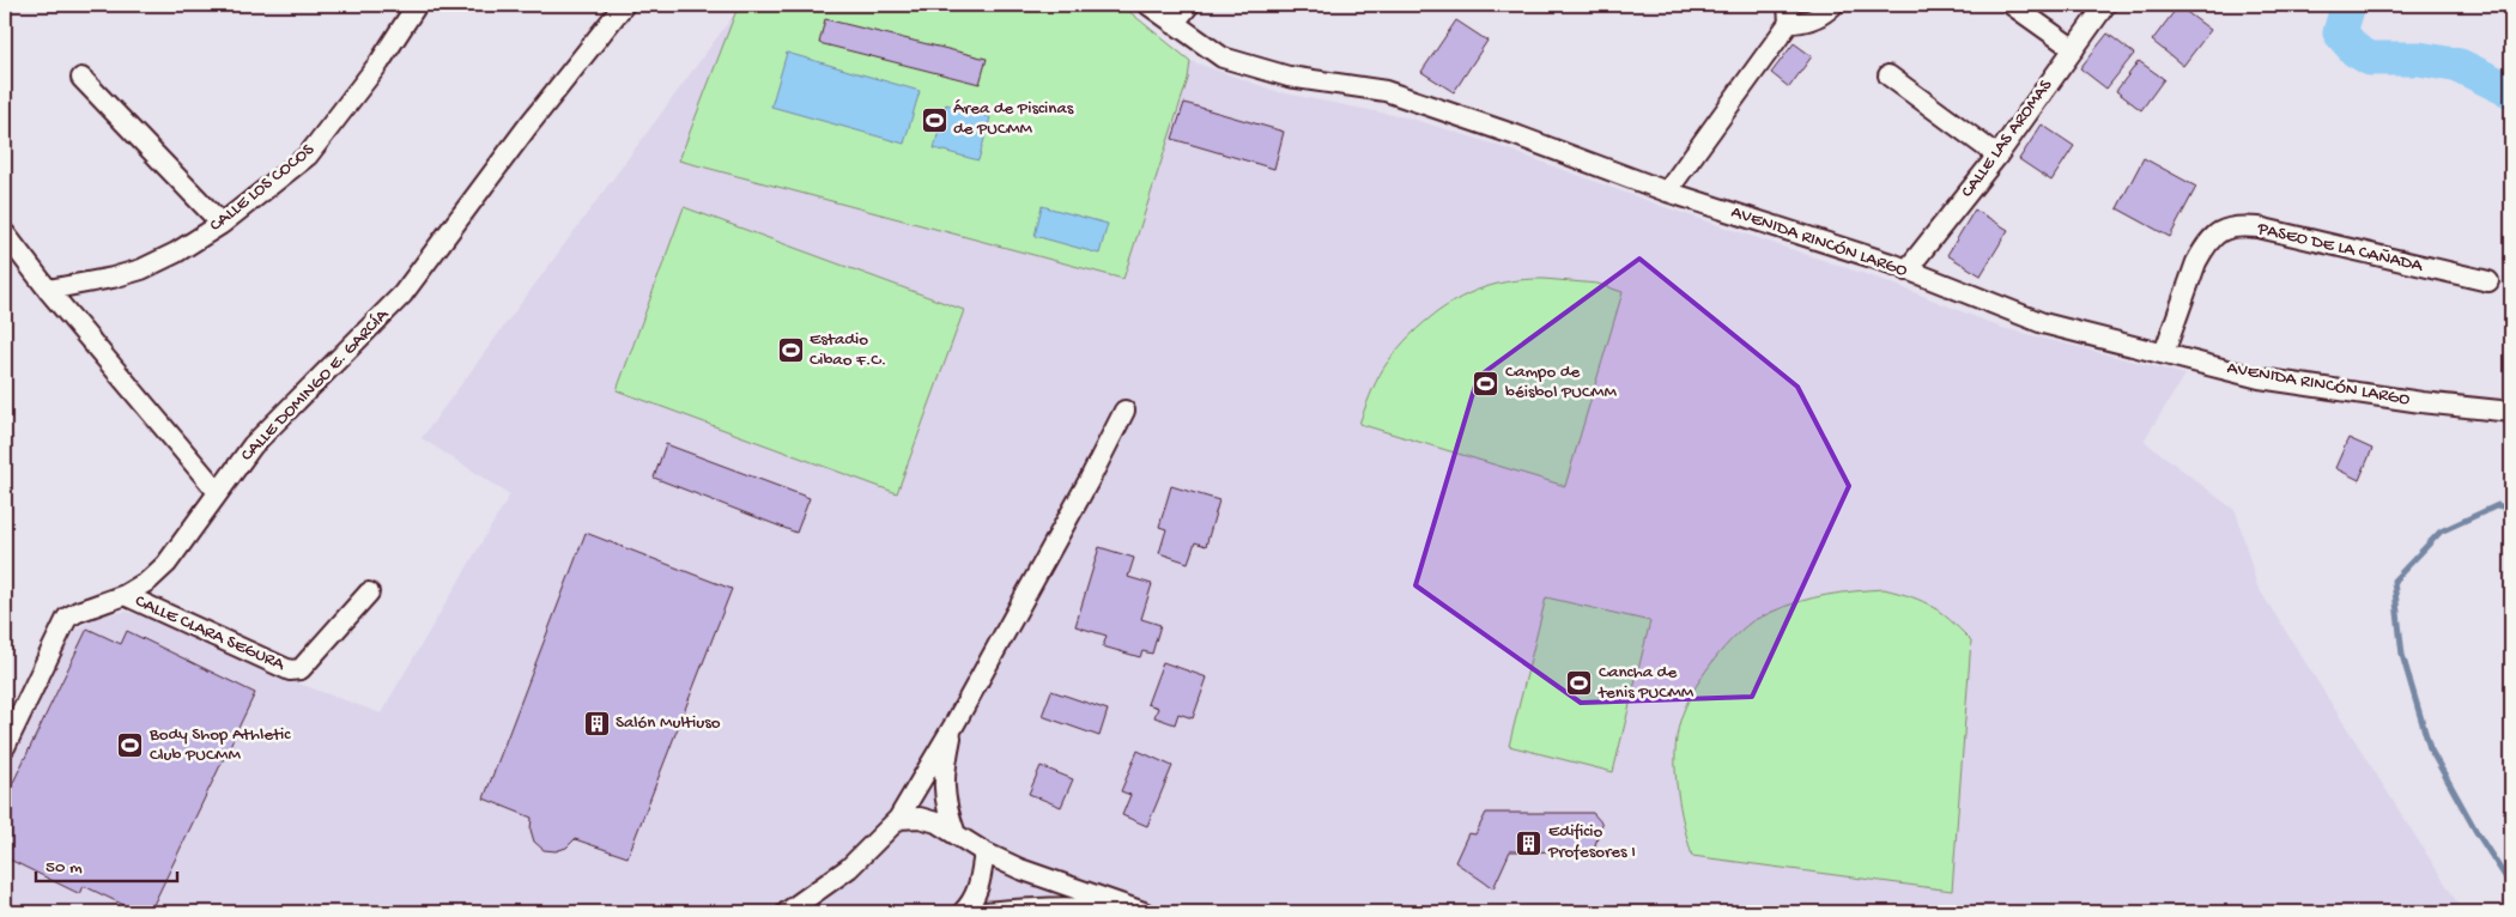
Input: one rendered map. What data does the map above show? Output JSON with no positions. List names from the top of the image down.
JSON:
{
  "streets": {
    "street": [
      "CALLE LAS AROMAS",
      "CALLE LOS COCOS",
      "AVENIDA RINCÓN LARGO",
      "PASEO DE LA CAÑADA",
      "CALLE DOMINGO E. GARCÍA",
      "CALLE CLARA SEGURA"
    ]
  },
  "crossings": [
    ["CALLE LAS AROMAS", "AVENIDA RINCÓN LARGO"],
    ["AVENIDA RINCÓN LARGO", "PASEO DE LA CAÑADA"],
    ["CALLE DOMINGO E. GARCÍA", "CALLE CLARA SEGURA"]
  ],
  "places": {
    "sports": [
      "Área de Piscinas de PUCMM",
      "Estadio Cibao F.C.",
      "Campo de béisbol PUCMM",
      "Cancha de tenis PUCMM",
      "Body Shop Athletic Club PUCMM"
    ],
    "building": ["Salón Multiuso", "Edificio Profesores I"]
  },
  "scale_bar": "50 m"
}
